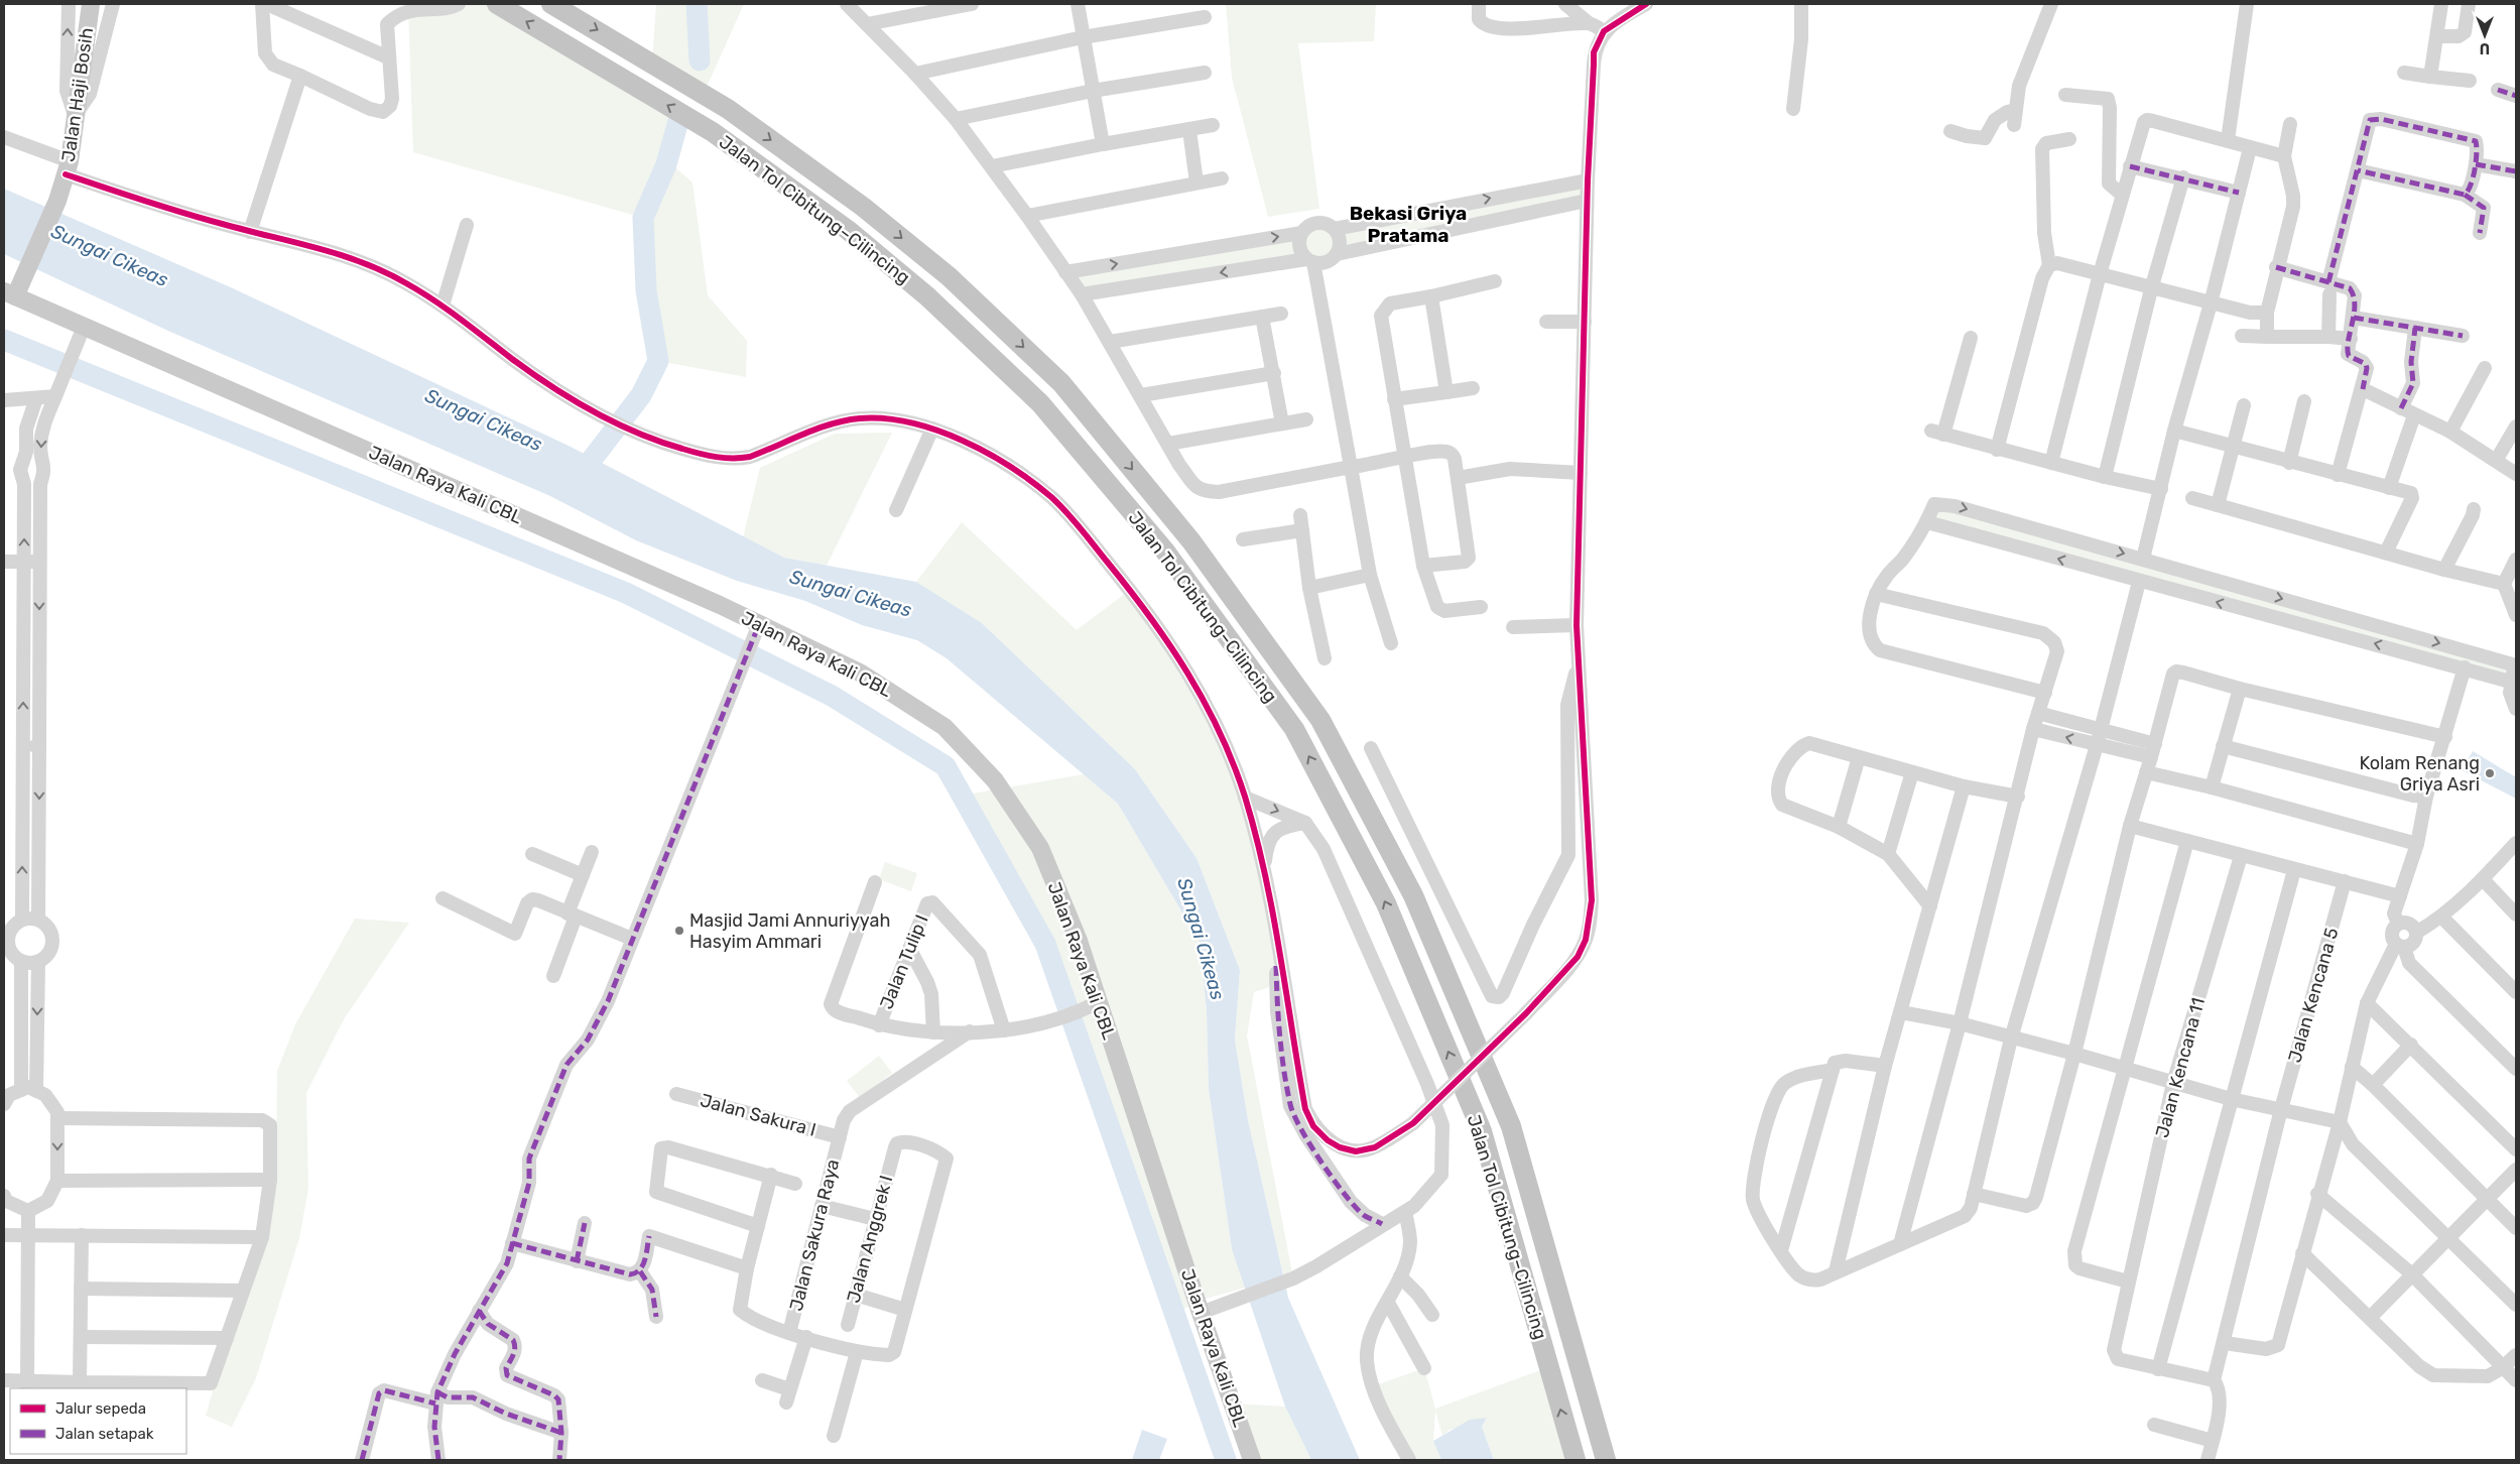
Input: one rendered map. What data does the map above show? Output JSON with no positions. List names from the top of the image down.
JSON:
{
  "streets": {
    "highway": ["Jalan Tol Cibitung–Cilincing"],
    "main road": ["Jalan Haji Bosih", "Jalan Raya Kali CBL"],
    "street": [
      "Jalan Tulip I",
      "Jalan Kencana 5",
      "Jalan Kencana 11",
      "Jalan Sakura I",
      "Jalan Sakura Raya",
      "Jalan Anggrek I"
    ]
  },
  "crossings": [
    ["Jalan Haji Bosih", "Jalan Raya Kali CBL"],
    ["Jalan Sakura I", "Jalan Sakura Raya"]
  ],
  "districts": ["Bekasi Griya Pratama"],
  "water": ["Sungai Cikeas"],
  "places": ["Kolam Renang Griya Asri", "Masjid Jami Annuriyyah Hasyim Ammari"],
  "legend": ["Jalur sepeda", "Jalan setapak"],
  "north": "bottom"
}
